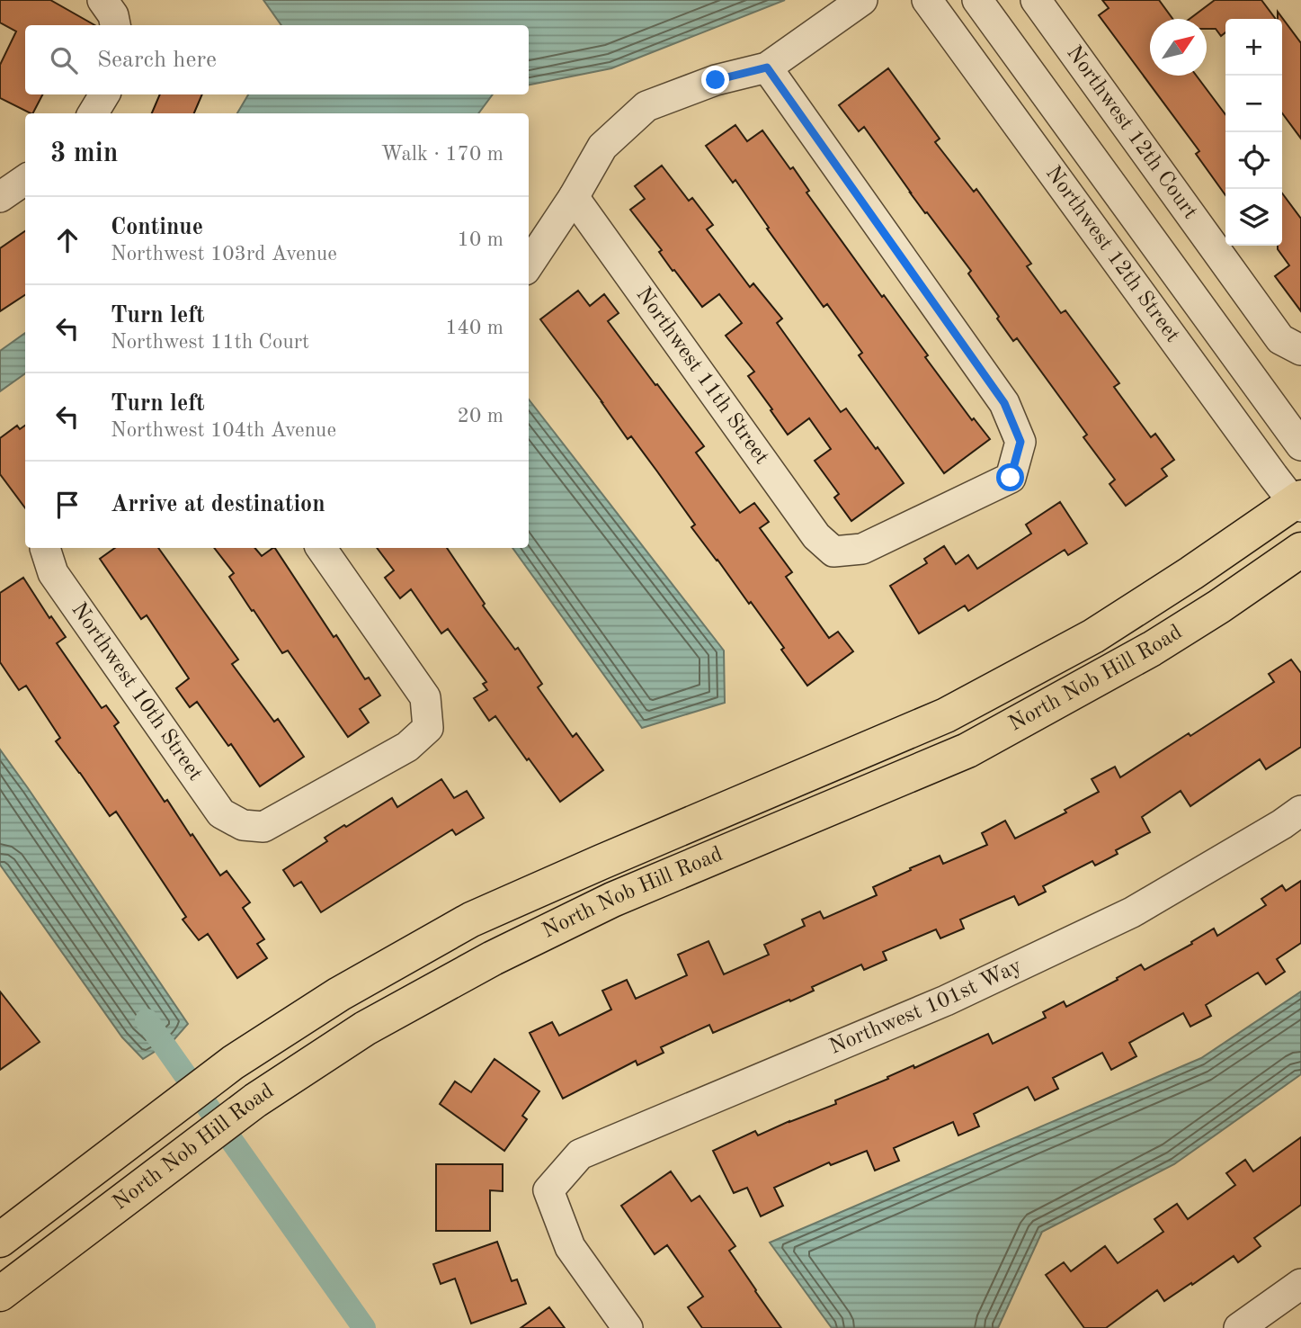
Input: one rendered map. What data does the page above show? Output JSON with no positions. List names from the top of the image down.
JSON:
{
  "streets": {
    "main road": ["North Nob Hill Road"],
    "street": [
      "Northwest 12th Court",
      "Northwest 12th Street",
      "Northwest 11th Street",
      "Northwest 10th Street",
      "Northwest 101st Way"
    ]
  },
  "crossings": [
    ["Northwest 12th Street", "North Nob Hill Road"]
  ],
  "north": "top right",
  "page": {
    "map_buttons": ["+", "−"],
    "search": "Search here",
    "heading": ["3 min", "Walk · 170 m"],
    "list": [
      ["Continue", "Northwest 103rd Avenue", "10 m"],
      ["Turn left", "Northwest 11th Court", "140 m"],
      ["Turn left", "Northwest 104th Avenue", "20 m"],
      "Arrive at destination"
    ]
  }
}
